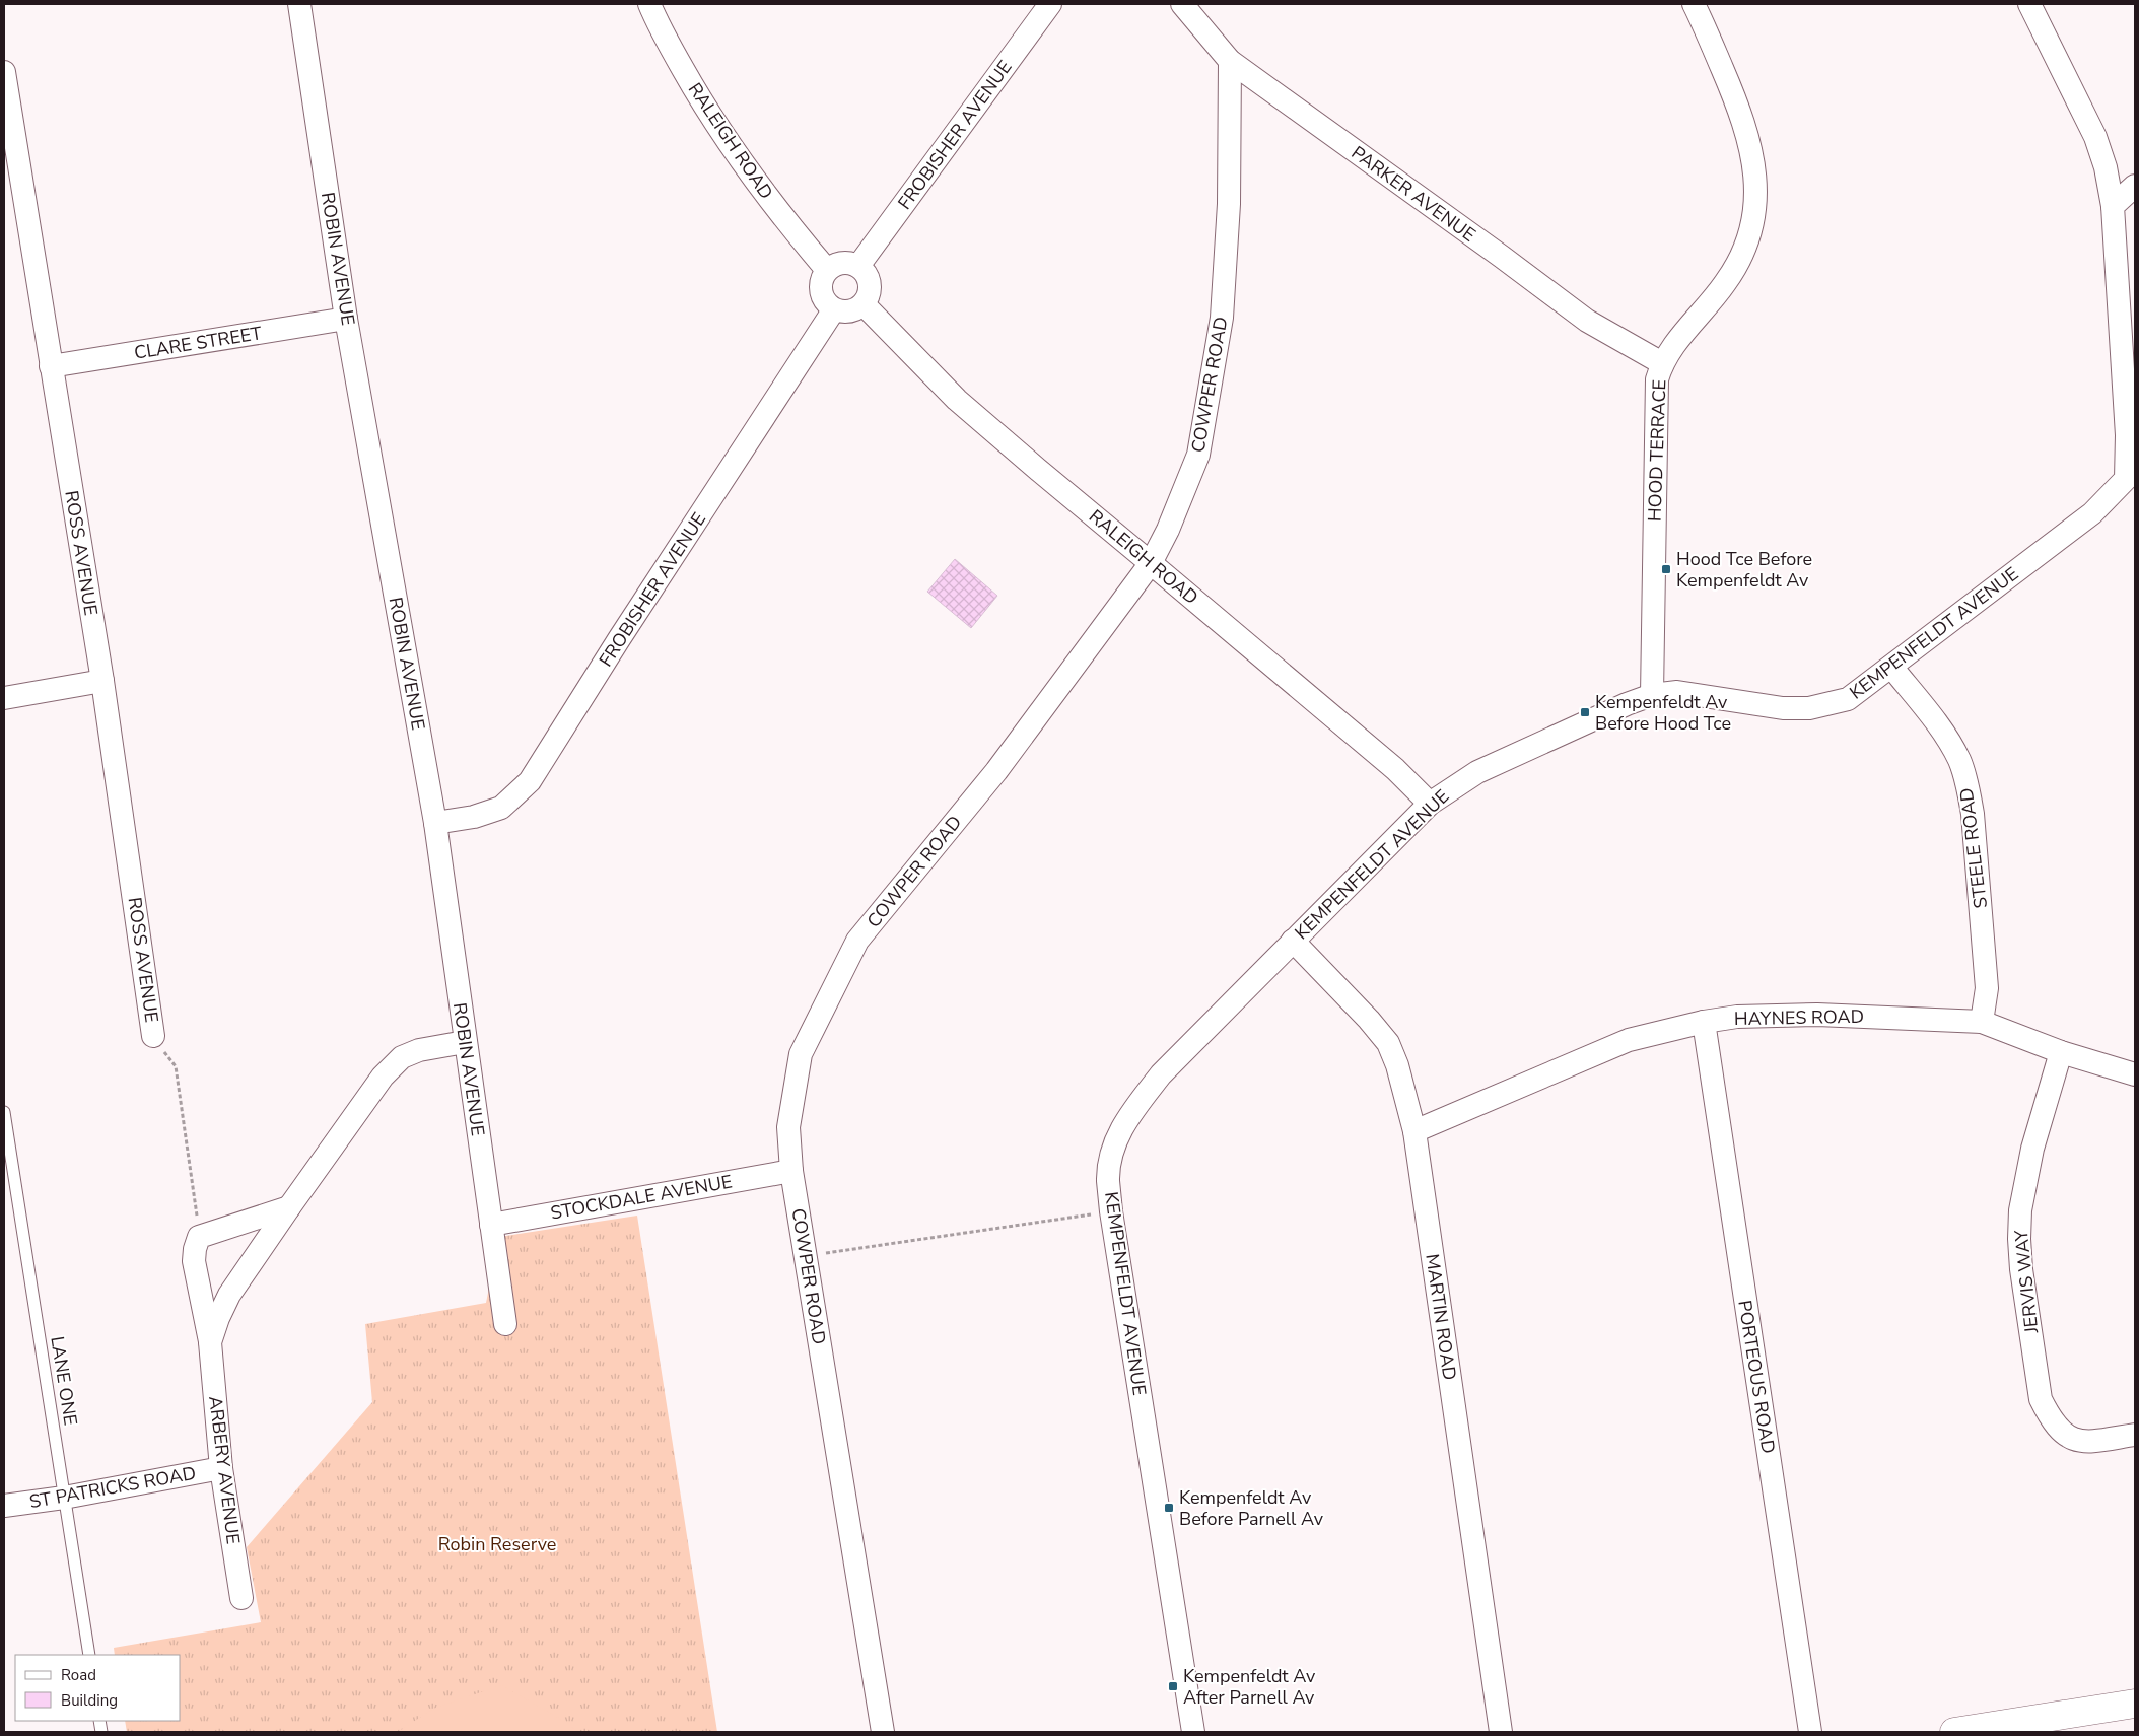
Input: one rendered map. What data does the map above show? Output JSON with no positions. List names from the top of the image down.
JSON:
{
  "streets": {
    "street": [
      "FROBISHER AVENUE",
      "RALEIGH ROAD",
      "PARKER AVENUE",
      "ROBIN AVENUE",
      "CLARE STREET",
      "COWPER ROAD",
      "HOOD TERRACE",
      "ROSS AVENUE",
      "KEMPENFELDT AVENUE",
      "STEELE ROAD",
      "HAYNES ROAD",
      "STOCKDALE AVENUE",
      "JERVIS WAY",
      "MARTIN ROAD",
      "PORTEOUS ROAD",
      "ARBERY AVENUE",
      "ST PATRICKS ROAD"
    ],
    "lane": ["LANE ONE"]
  },
  "crossings": [
    ["FROBISHER AVENUE", "RALEIGH ROAD"],
    ["FROBISHER AVENUE", "ROBIN AVENUE"],
    ["RALEIGH ROAD", "COWPER ROAD"],
    ["RALEIGH ROAD", "KEMPENFELDT AVENUE"],
    ["PARKER AVENUE", "COWPER ROAD"],
    ["PARKER AVENUE", "HOOD TERRACE"],
    ["ROBIN AVENUE", "CLARE STREET"],
    ["ROBIN AVENUE", "STOCKDALE AVENUE"],
    ["ROBIN AVENUE", "ARBERY AVENUE"],
    ["CLARE STREET", "ROSS AVENUE"],
    ["COWPER ROAD", "STOCKDALE AVENUE"],
    ["HOOD TERRACE", "KEMPENFELDT AVENUE"],
    ["KEMPENFELDT AVENUE", "STEELE ROAD"],
    ["KEMPENFELDT AVENUE", "MARTIN ROAD"],
    ["STEELE ROAD", "HAYNES ROAD"],
    ["HAYNES ROAD", "JERVIS WAY"],
    ["HAYNES ROAD", "MARTIN ROAD"],
    ["HAYNES ROAD", "PORTEOUS ROAD"],
    ["LANE ONE", "ST PATRICKS ROAD"],
    ["ARBERY AVENUE", "ST PATRICKS ROAD"]
  ],
  "parks": ["Robin Reserve"],
  "places": {
    "transit": [
      "Hood Tce Before Kempenfeldt Av",
      "Kempenfeldt Av Before Hood Tce",
      "Kempenfeldt Av Before Parnell Av",
      "Kempenfeldt Av After Parnell Av"
    ]
  },
  "legend": ["Road", "Building"]
}
